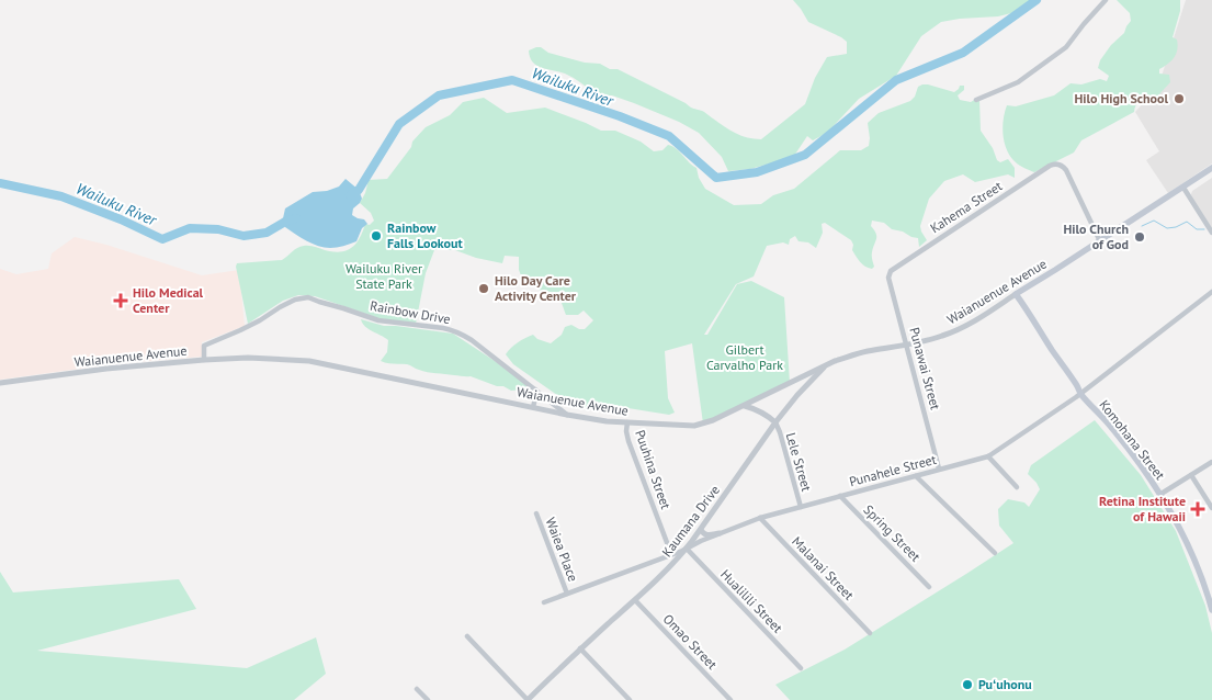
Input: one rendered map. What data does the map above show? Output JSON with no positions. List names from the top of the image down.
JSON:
{
  "streets": {
    "main road": ["Waianuenue Avenue", "Komohana Street"],
    "street": [
      "Kahema Street",
      "Rainbow Drive",
      "Punawai Street",
      "Lele Street",
      "Puuhina Street",
      "Punahele Street",
      "Kaumana Drive",
      "Spring Street",
      "Waiea Place",
      "Malanai Street",
      "Hualilili Street",
      "Omao Street"
    ]
  },
  "crossings": [
    ["Kahema Street", "Waianuenue Avenue"],
    ["Kahema Street", "Punawai Street"],
    ["Waianuenue Avenue", "Rainbow Drive"],
    ["Waianuenue Avenue", "Punawai Street"],
    ["Waianuenue Avenue", "Komohana Street"],
    ["Waianuenue Avenue", "Puuhina Street"],
    ["Waianuenue Avenue", "Kaumana Drive"],
    ["Punawai Street", "Punahele Street"],
    ["Komohana Street", "Punahele Street"],
    ["Lele Street", "Punahele Street"],
    ["Lele Street", "Kaumana Drive"],
    ["Puuhina Street", "Punahele Street"],
    ["Punahele Street", "Kaumana Drive"],
    ["Punahele Street", "Spring Street"],
    ["Punahele Street", "Waiea Place"],
    ["Punahele Street", "Malanai Street"],
    ["Punahele Street", "Hualilili Street"],
    ["Kaumana Drive", "Hualilili Street"],
    ["Kaumana Drive", "Omao Street"]
  ],
  "water": ["Wailuku River"],
  "parks": ["Wailuku River State Park", "Gilbert Carvalho Park"],
  "places": {
    "other": [
      "Hilo High School",
      "Rainbow Falls Lookout",
      "Hilo Church of God",
      "Hilo Day Care Activity Center",
      "Puʻuhonu"
    ],
    "health": ["Hilo Medical Center", "Retina Institute of Hawaii"]
  }
}
